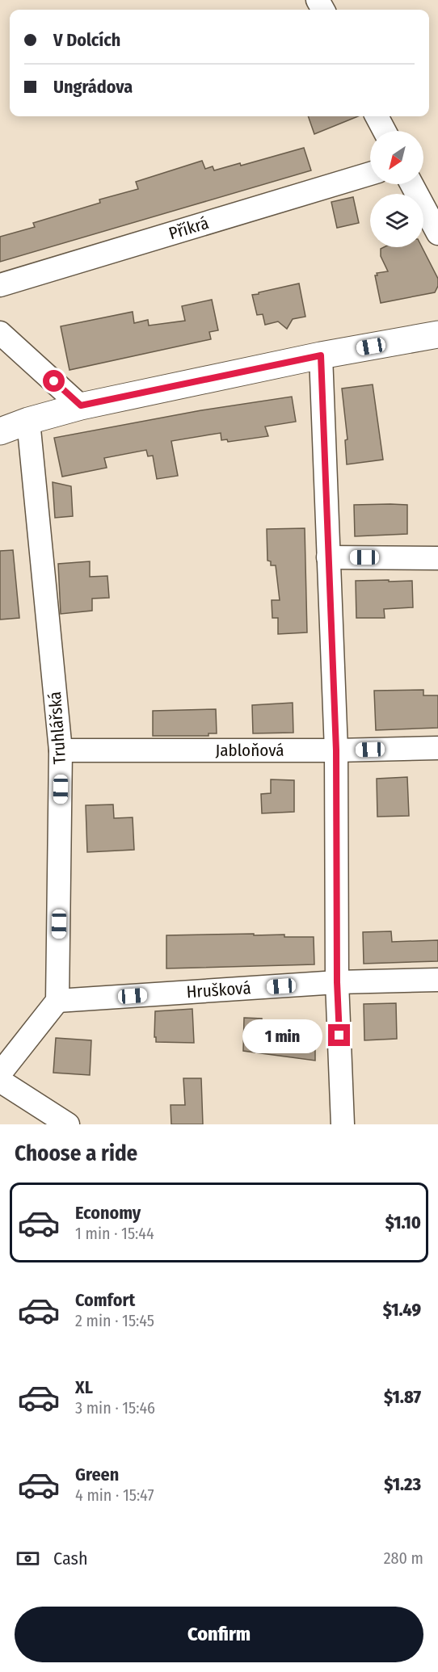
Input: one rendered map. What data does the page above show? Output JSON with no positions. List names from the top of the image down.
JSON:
{
  "streets": {
    "street": [
      "Příkrá",
      "Truhlářská",
      "Jabloňová",
      "Hrušková"
    ]
  },
  "crossings": [
    ["Truhlářská", "Jabloňová"],
    ["Truhlářská", "Hrušková"]
  ],
  "north": "bottom left",
  "page": {
    "banner": ["V Dolcích", "Ungrádova"],
    "bubble": "1 min",
    "heading": "Choose a ride",
    "list": [
      {
        "name": "Economy",
        "note": "1 min · 15:44",
        "value": "$1.10"
      },
      {
        "name": "Comfort",
        "note": "2 min · 15:45",
        "value": "$1.49"
      },
      {
        "name": "XL",
        "note": "3 min · 15:46",
        "value": "$1.87"
      },
      {
        "name": "Green",
        "note": "4 min · 15:47",
        "value": "$1.23"
      }
    ],
    "pay": ["Cash", "280 m"],
    "buttons": "Confirm"
  }
}
